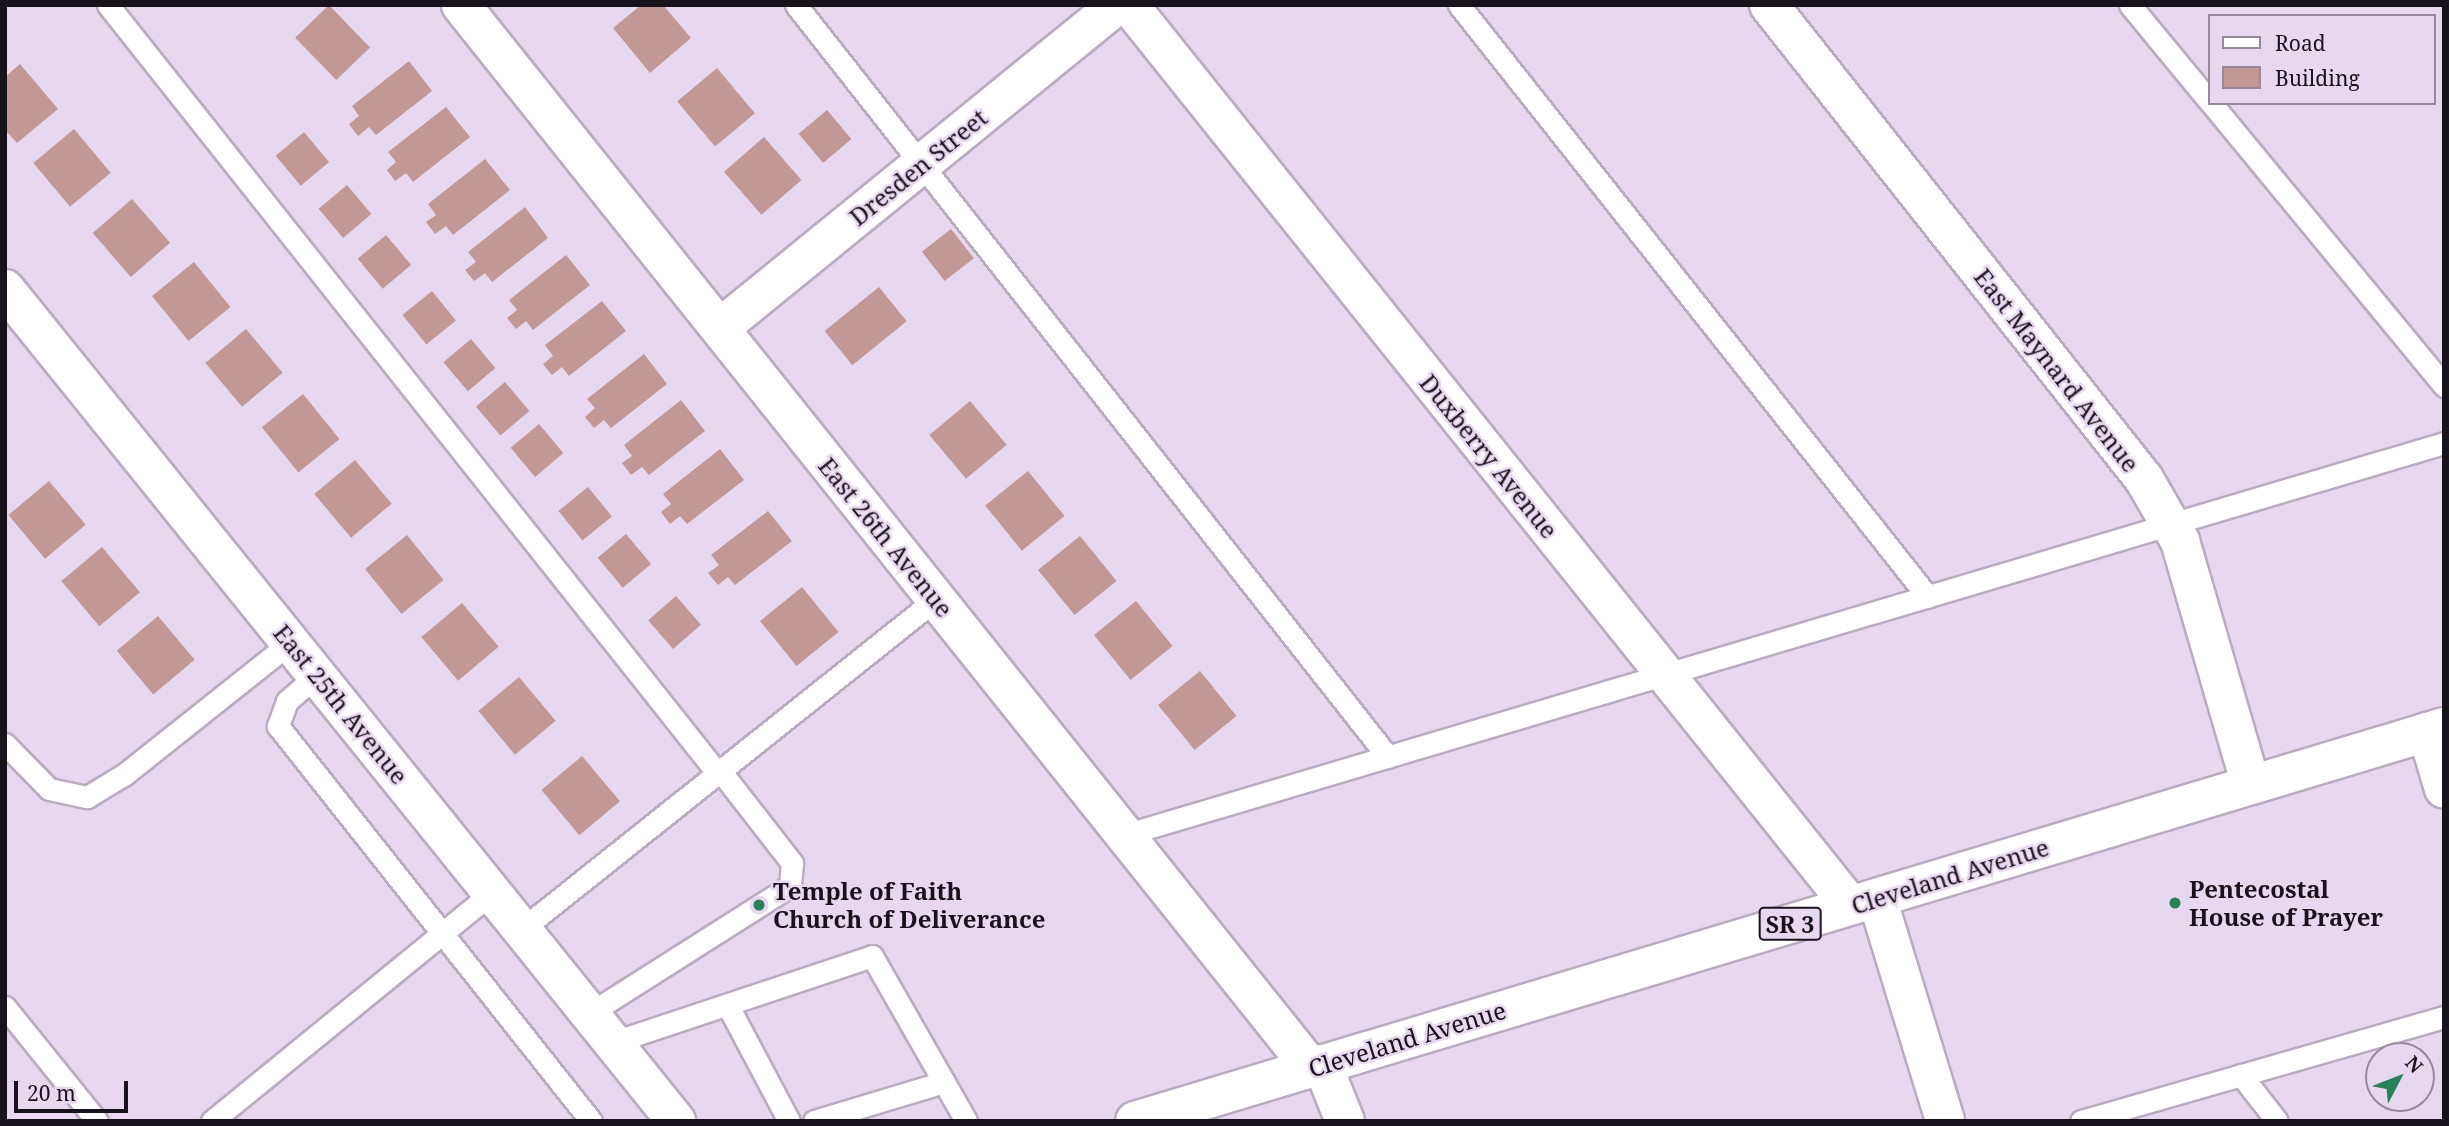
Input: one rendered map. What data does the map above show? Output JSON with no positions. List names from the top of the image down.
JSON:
{
  "streets": {
    "street": [
      "Dresden Street",
      "East Maynard Avenue",
      "Duxberry Avenue",
      "East 26th Avenue",
      "East 25th Avenue",
      "Cleveland Avenue",
      "SR 3"
    ]
  },
  "crossings": [
    ["Dresden Street", "East 26th Avenue"],
    ["East Maynard Avenue", "Cleveland Avenue"],
    ["Duxberry Avenue", "Cleveland Avenue"],
    ["East 26th Avenue", "Cleveland Avenue"]
  ],
  "places": ["Pentecostal House of Prayer", "Temple of Faith Church of Deliverance"],
  "legend": ["Road", "Building"],
  "scale_bar": "20 m",
  "north": "top right"
}
